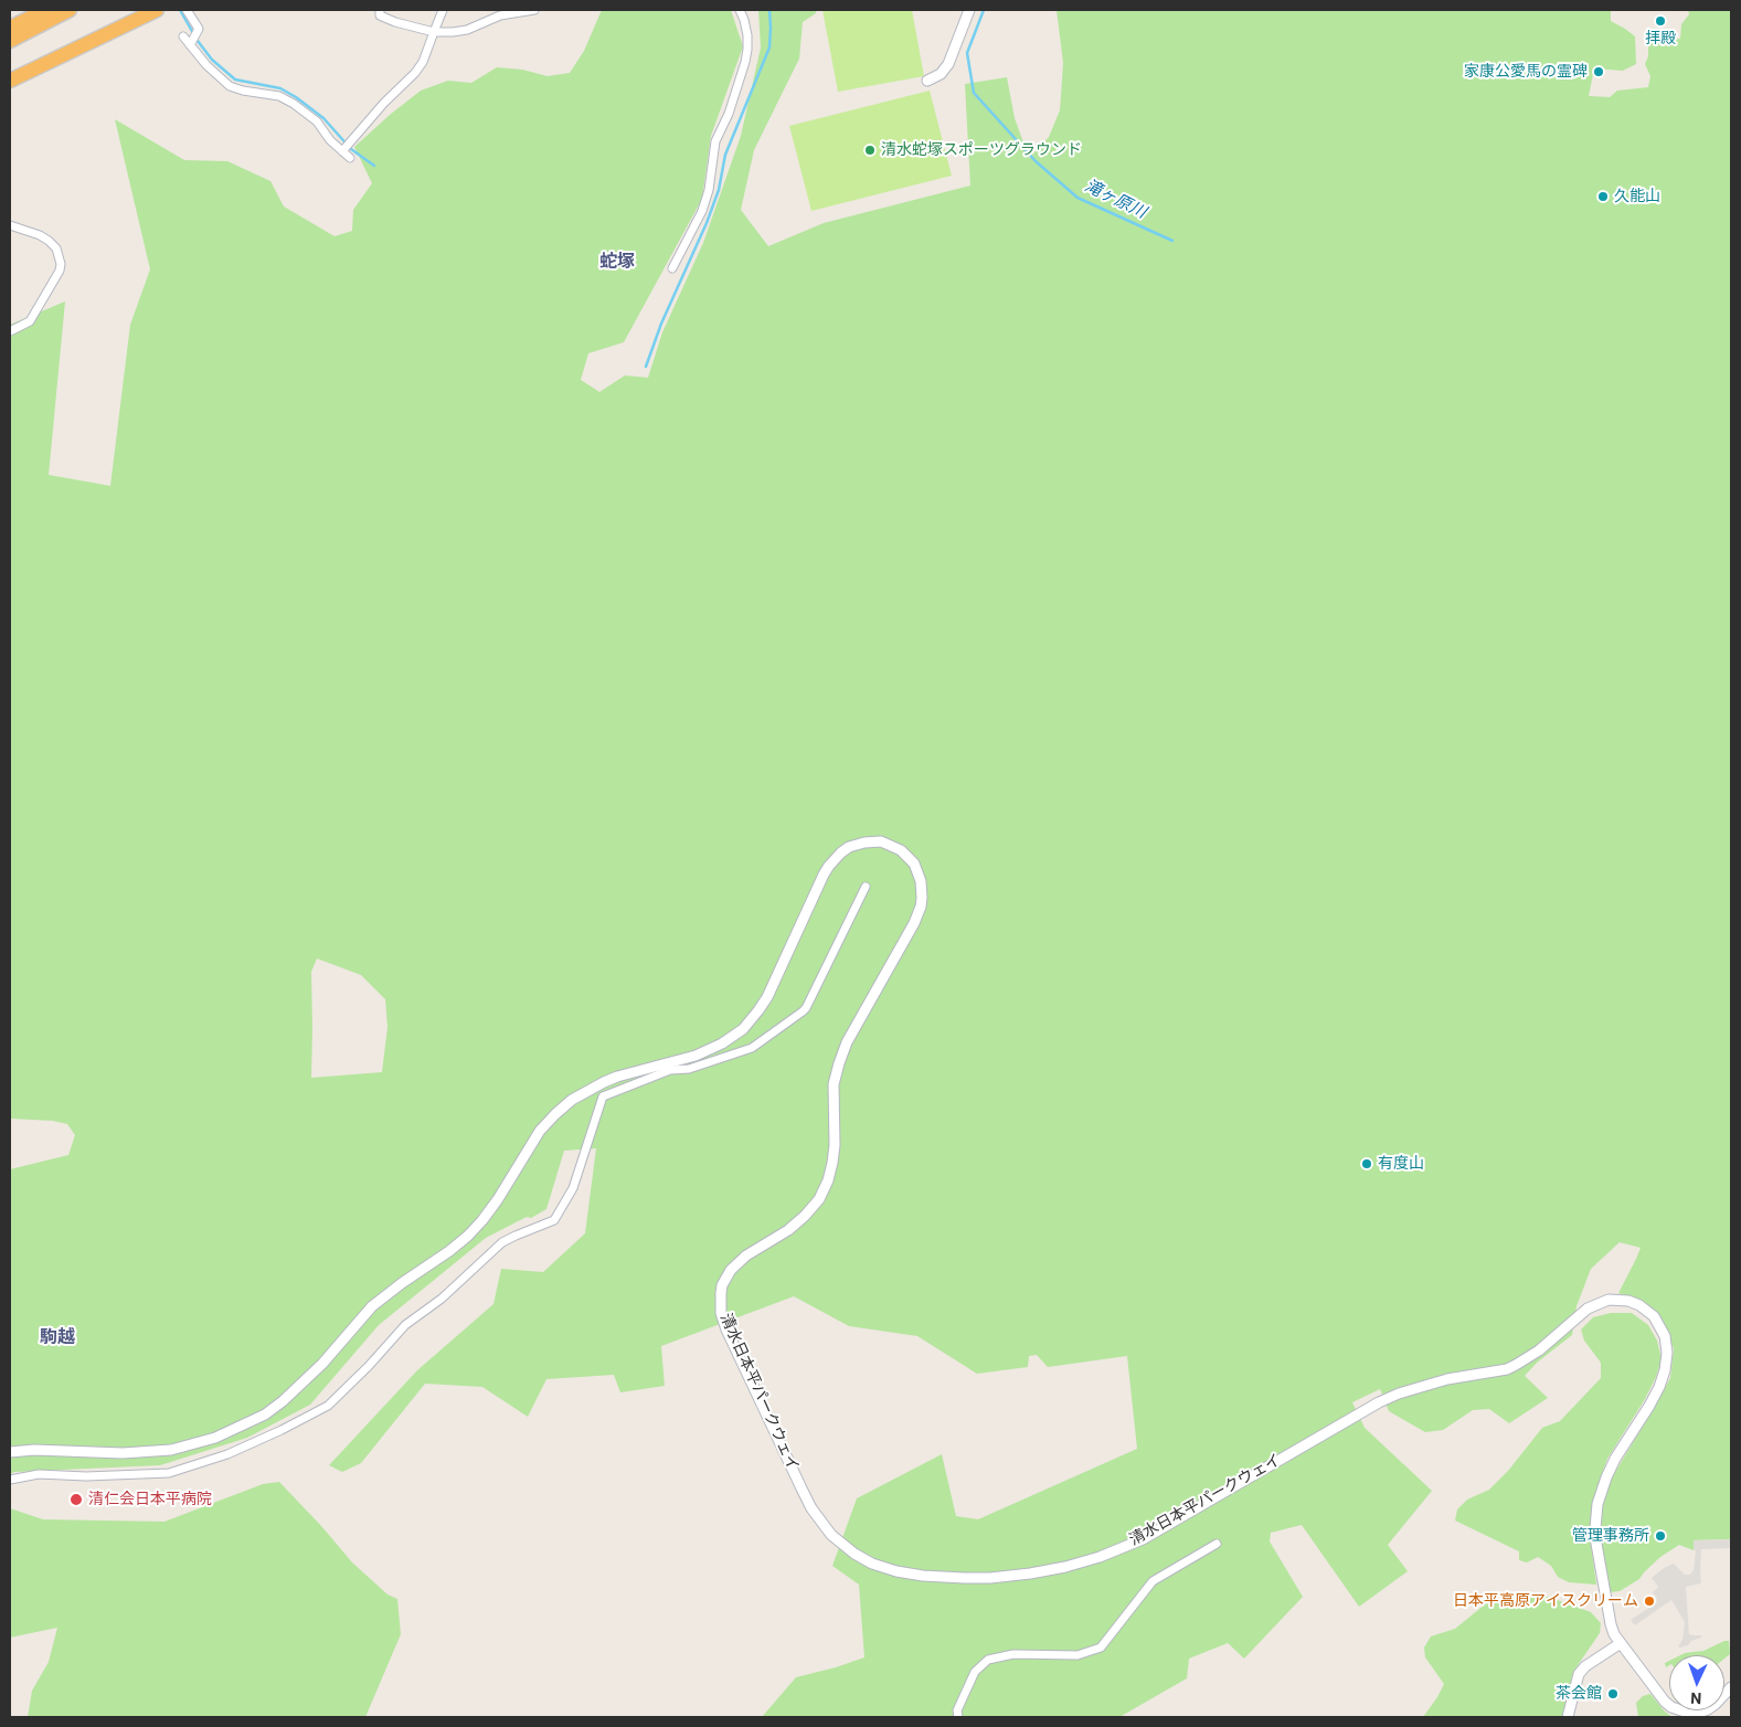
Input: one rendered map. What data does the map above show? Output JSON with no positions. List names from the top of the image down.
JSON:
{
  "streets": {
    "street": ["清水日本平パークウェイ"]
  },
  "districts": ["蛇塚", "駒越"],
  "water": ["滝ヶ原川"],
  "places": [
    "拝殿",
    "家康公愛馬の霊碑",
    "清水蛇塚スポーツグラウンド",
    "久能山",
    "有度山",
    "清仁会日本平病院",
    "管理事務所",
    "日本平高原アイスクリーム",
    "茶会館"
  ],
  "north": "bottom"
}
